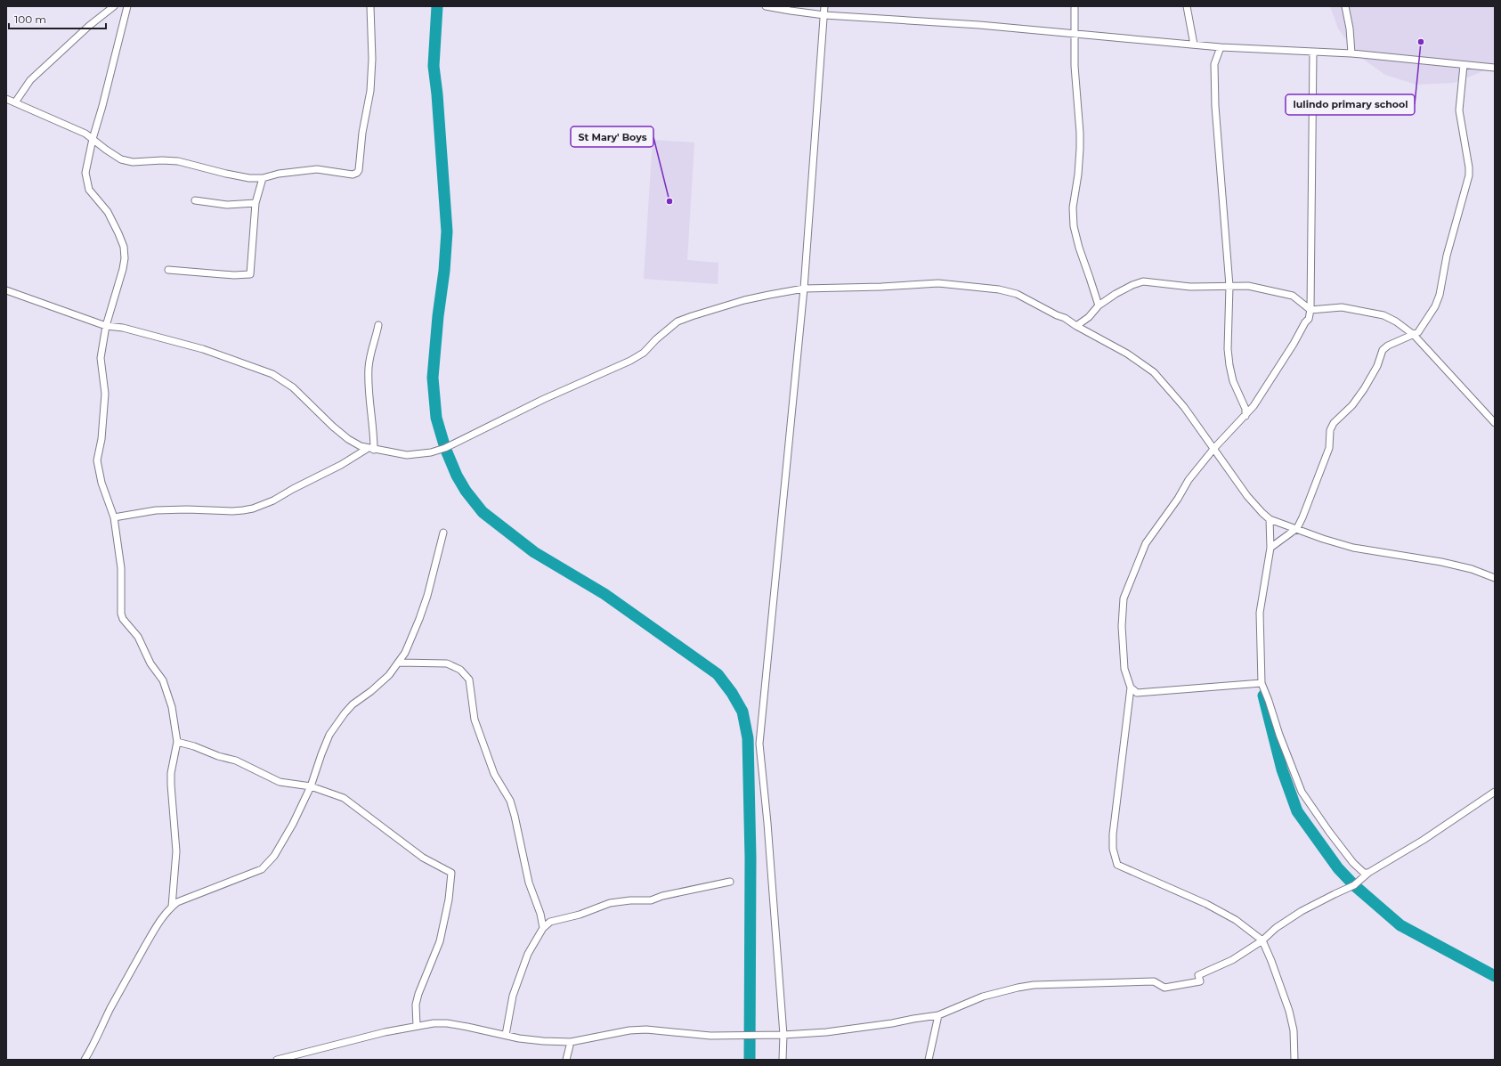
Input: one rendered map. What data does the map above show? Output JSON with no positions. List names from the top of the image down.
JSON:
{
  "places": ["lulindo primary school", "St Mary' Boys"],
  "scale_bar": "100 m"
}
